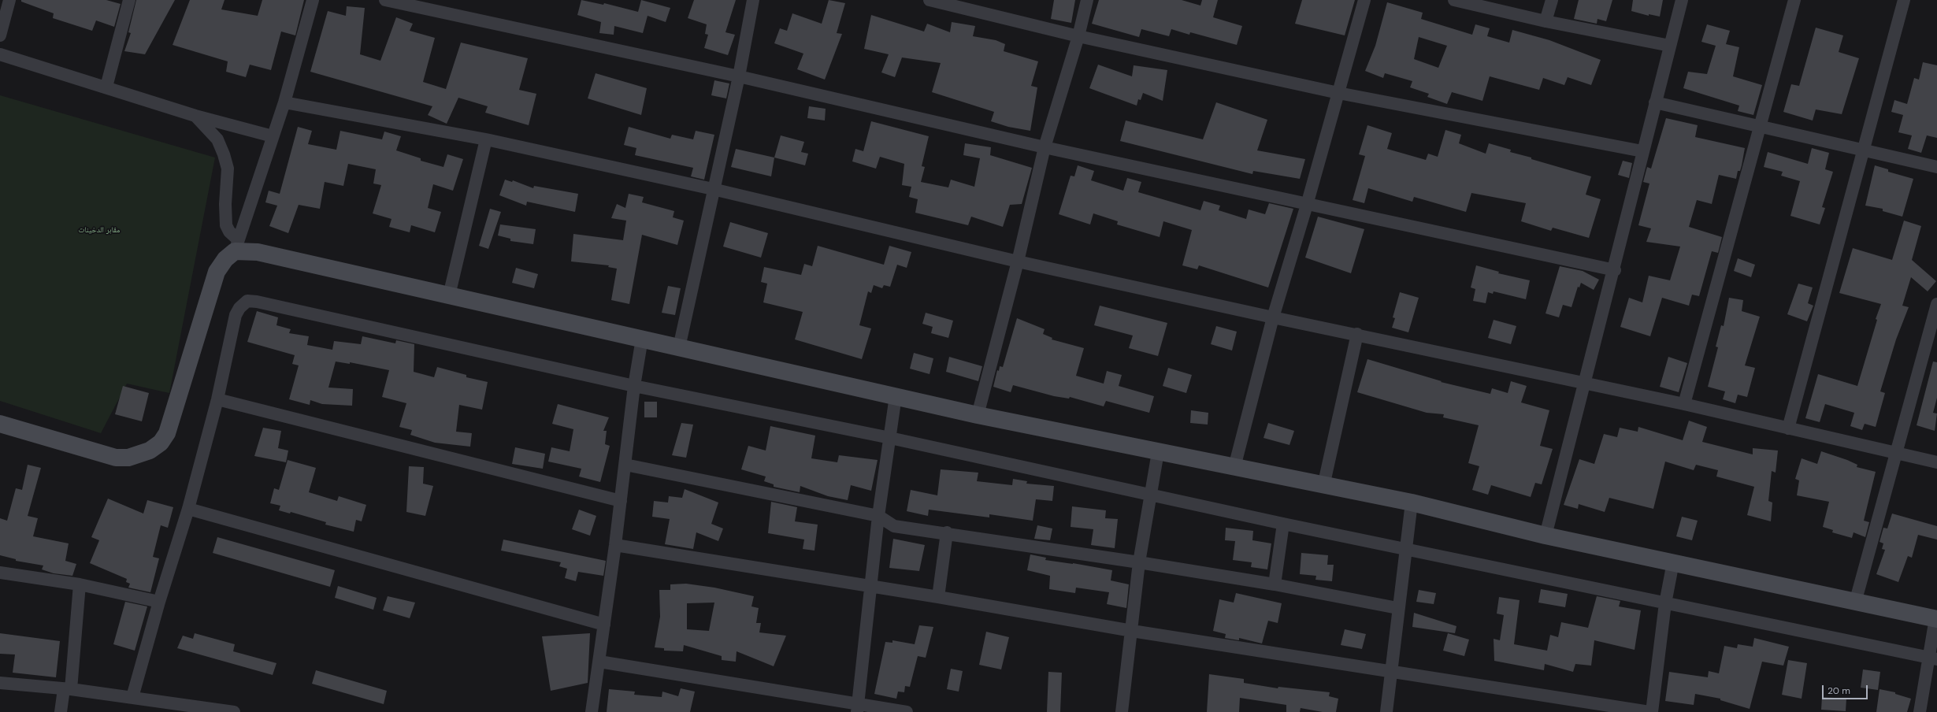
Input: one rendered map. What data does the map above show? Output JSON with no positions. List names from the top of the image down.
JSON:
{
  "parks": ["مقابر الدخينات"],
  "scale_bar": "20 m"
}
